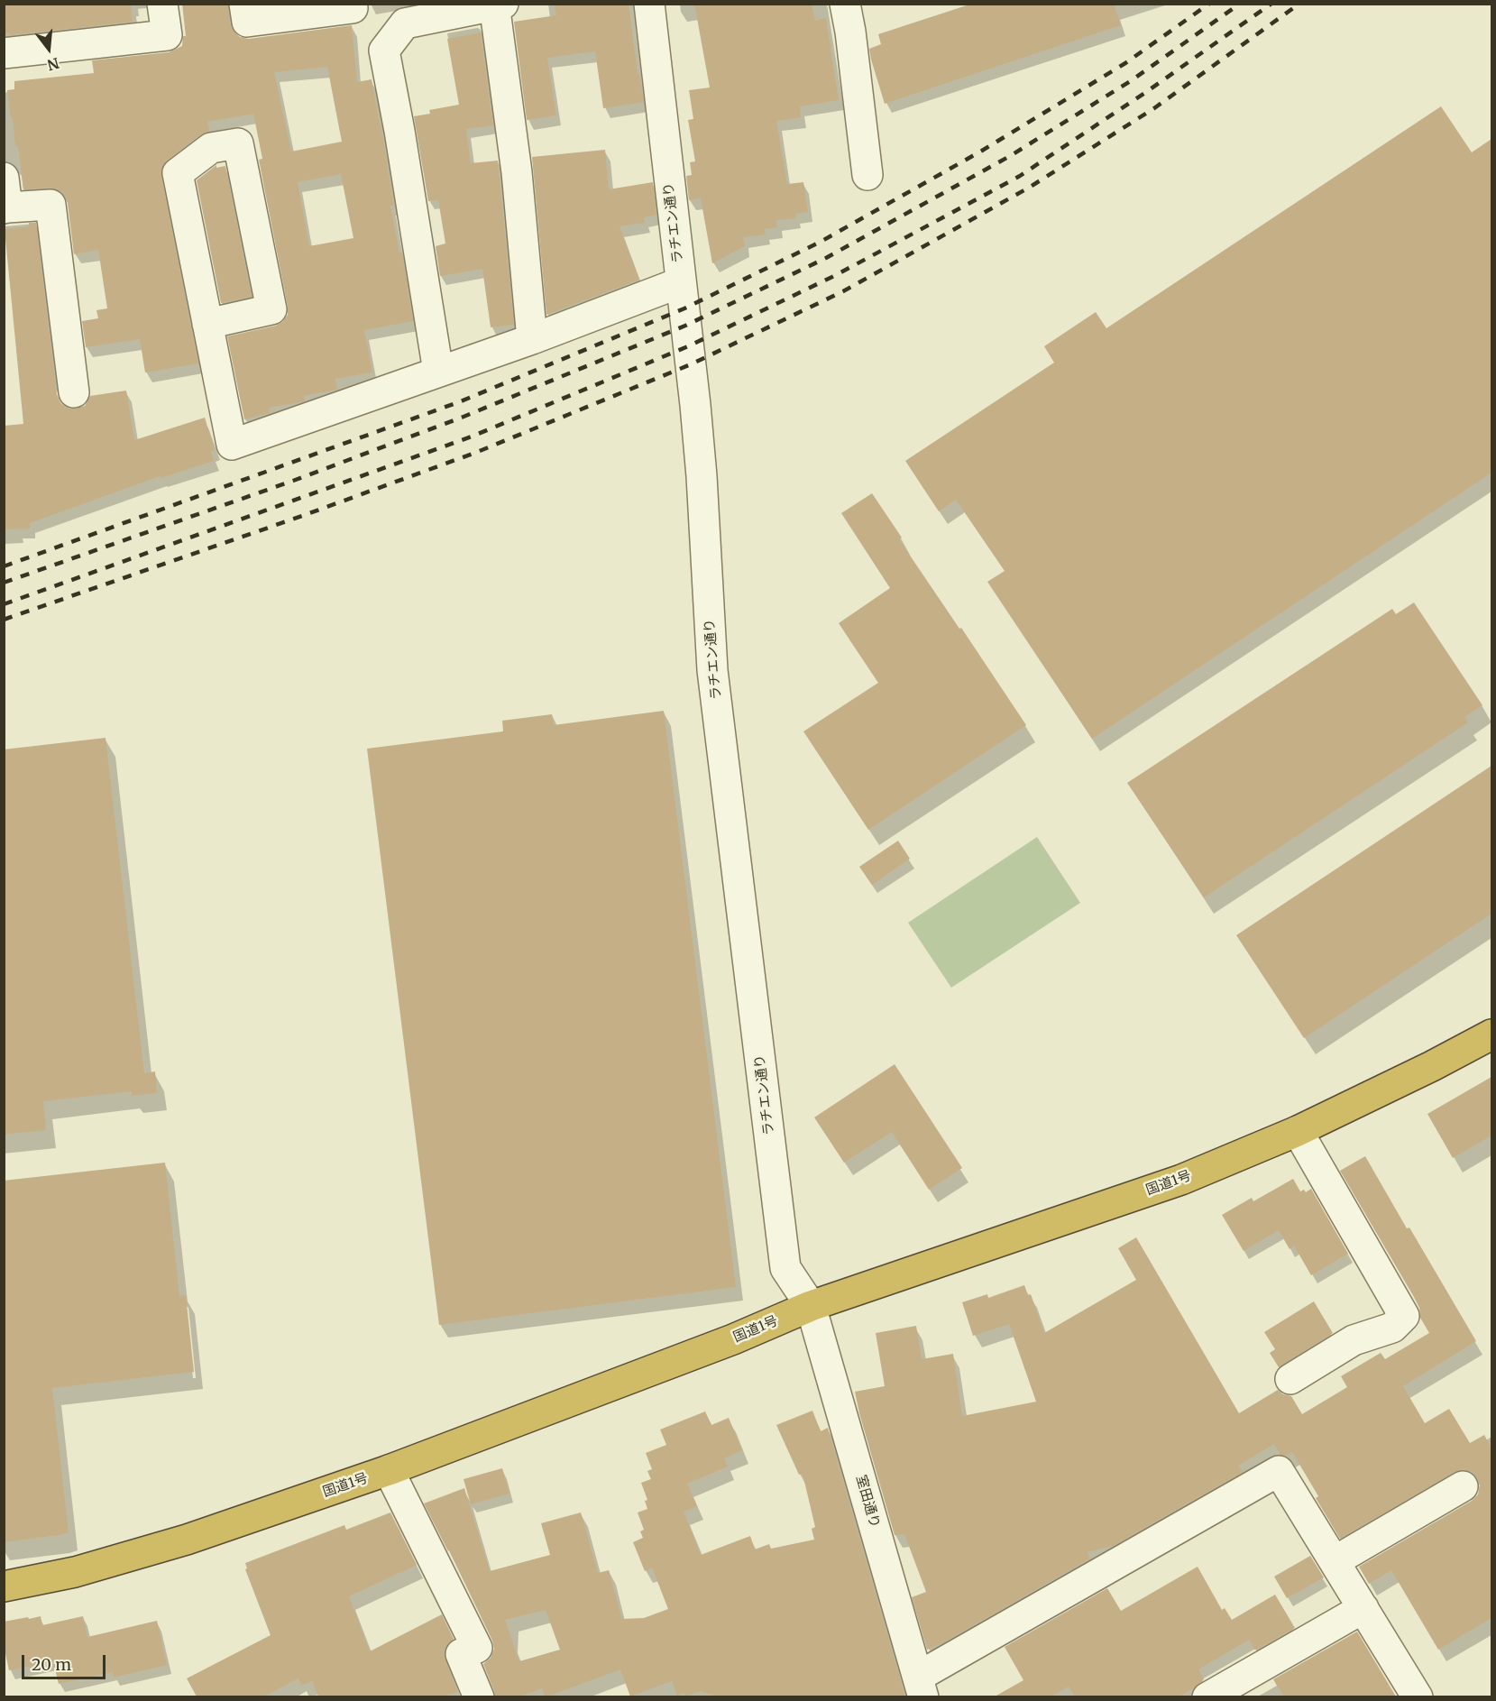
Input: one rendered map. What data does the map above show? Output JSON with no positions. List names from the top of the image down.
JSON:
{
  "streets": {
    "highway": ["国道1号"],
    "street": ["ラチエン通り", "室田通り"]
  },
  "crossings": [
    ["ラチエン通り", "国道1号"],
    ["ラチエン通り", "室田通り"],
    ["国道1号", "室田通り"]
  ],
  "scale_bar": "20 m",
  "north": "bottom"
}
